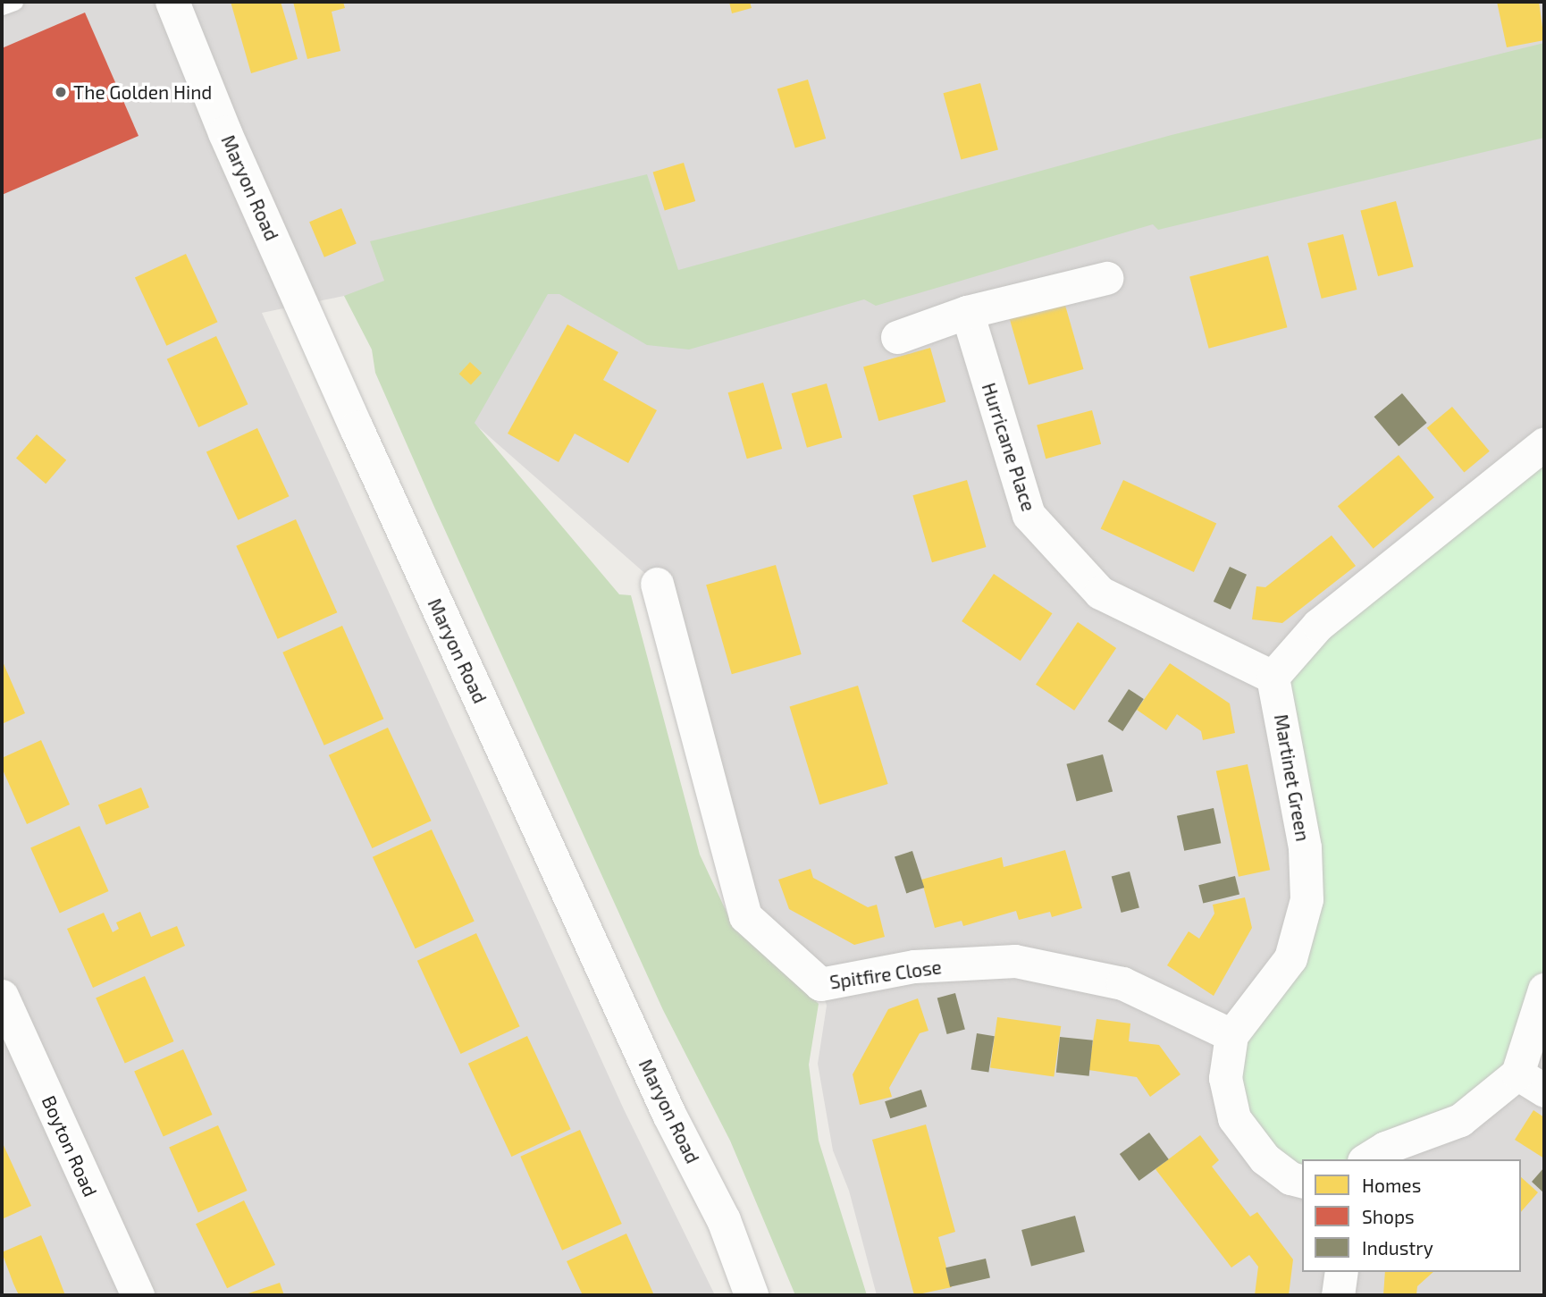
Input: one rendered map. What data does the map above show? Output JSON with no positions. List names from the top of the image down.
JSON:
{
  "streets": {
    "street": [
      "Maryon Road",
      "Hurricane Place",
      "Martinet Green",
      "Spitfire Close",
      "Boyton Road"
    ]
  },
  "crossings": [
    ["Hurricane Place", "Martinet Green"],
    ["Martinet Green", "Spitfire Close"]
  ],
  "places": ["The Golden Hind"],
  "legend": ["Homes", "Shops", "Industry"]
}
